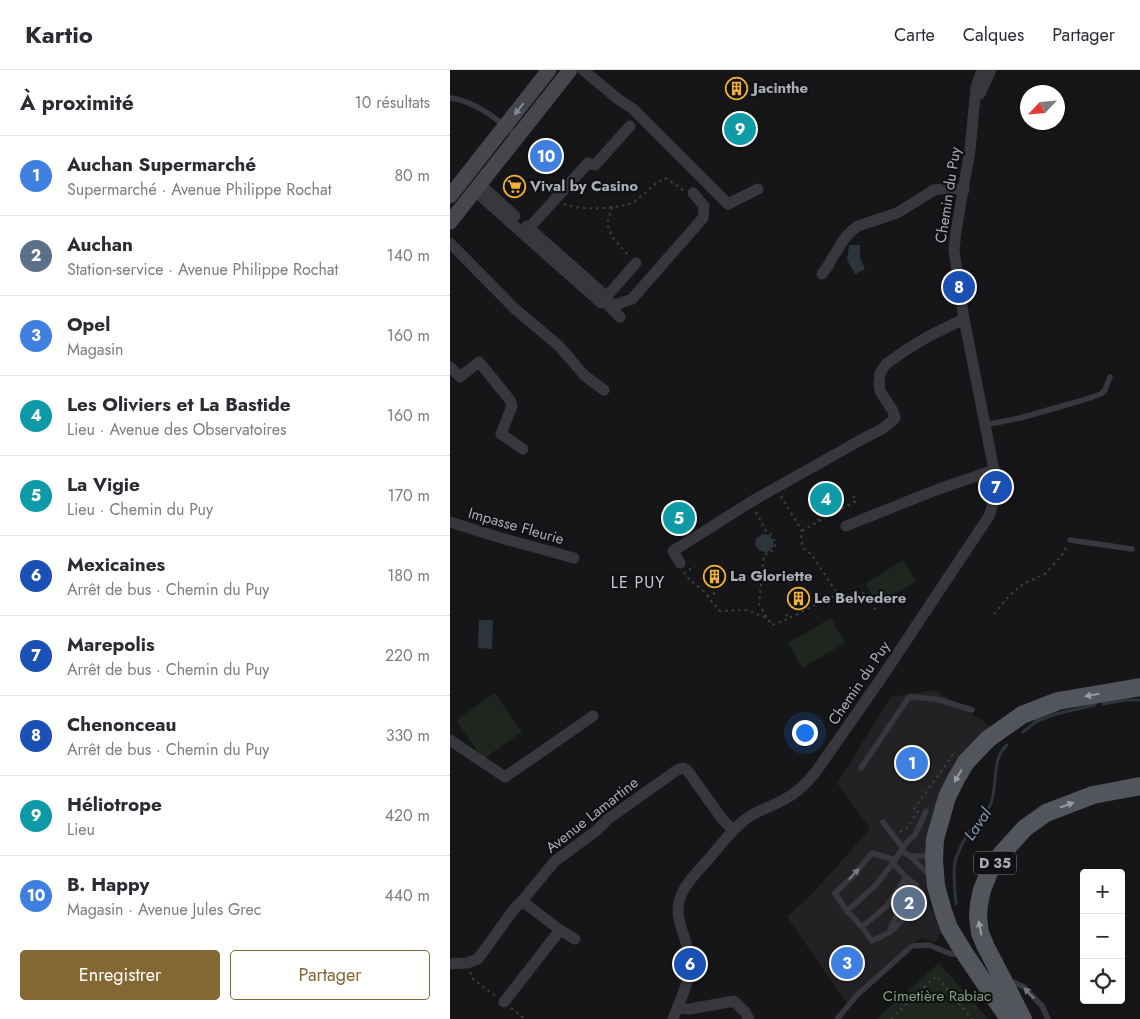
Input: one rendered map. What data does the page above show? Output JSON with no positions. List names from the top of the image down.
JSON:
{
  "streets": {
    "main road": ["D 35"],
    "street": ["Chemin du Puy", "Impasse Fleurie", "Avenue Lamartine"]
  },
  "crossings": [
    ["Chemin du Puy", "Avenue Lamartine"]
  ],
  "districts": ["LE PUY"],
  "water": ["Laval"],
  "parks": ["Cimetière Rabiac"],
  "places": {
    "building": ["Jacinthe", "La Gloriette", "Le Belvedere"],
    "supermarket": ["Vival by Casino"]
  },
  "north": "bottom left",
  "page": {
    "header": "Kartio",
    "nav": ["Carte", "Calques", "Partager"],
    "heading": ["À proximité", "10 résultats"],
    "pins": [
      "9",
      "10",
      "8",
      "7",
      "4",
      "5",
      "1",
      "2",
      "3",
      "6"
    ],
    "list": [
      {
        "mark": "1",
        "name": "Auchan Supermarché",
        "note": "Supermarché · Avenue Philippe Rochat",
        "value": "80 m"
      },
      {
        "mark": "2",
        "name": "Auchan",
        "note": "Station-service · Avenue Philippe Rochat",
        "value": "140 m"
      },
      {
        "mark": "3",
        "name": "Opel",
        "note": "Magasin",
        "value": "160 m"
      },
      {
        "mark": "4",
        "name": "Les Oliviers et La Bastide",
        "note": "Lieu · Avenue des Observatoires",
        "value": "160 m"
      },
      {
        "mark": "5",
        "name": "La Vigie",
        "note": "Lieu · Chemin du Puy",
        "value": "170 m"
      },
      {
        "mark": "6",
        "name": "Mexicaines",
        "note": "Arrêt de bus · Chemin du Puy",
        "value": "180 m"
      },
      {
        "mark": "7",
        "name": "Marepolis",
        "note": "Arrêt de bus · Chemin du Puy",
        "value": "220 m"
      },
      {
        "mark": "8",
        "name": "Chenonceau",
        "note": "Arrêt de bus · Chemin du Puy",
        "value": "330 m"
      },
      {
        "mark": "9",
        "name": "Héliotrope",
        "note": "Lieu",
        "value": "420 m"
      },
      {
        "mark": "10",
        "name": "B. Happy",
        "note": "Magasin · Avenue Jules Grec",
        "value": "440 m"
      }
    ],
    "map_buttons": ["+", "−"],
    "buttons": ["Enregistrer", "Partager"]
  }
}
